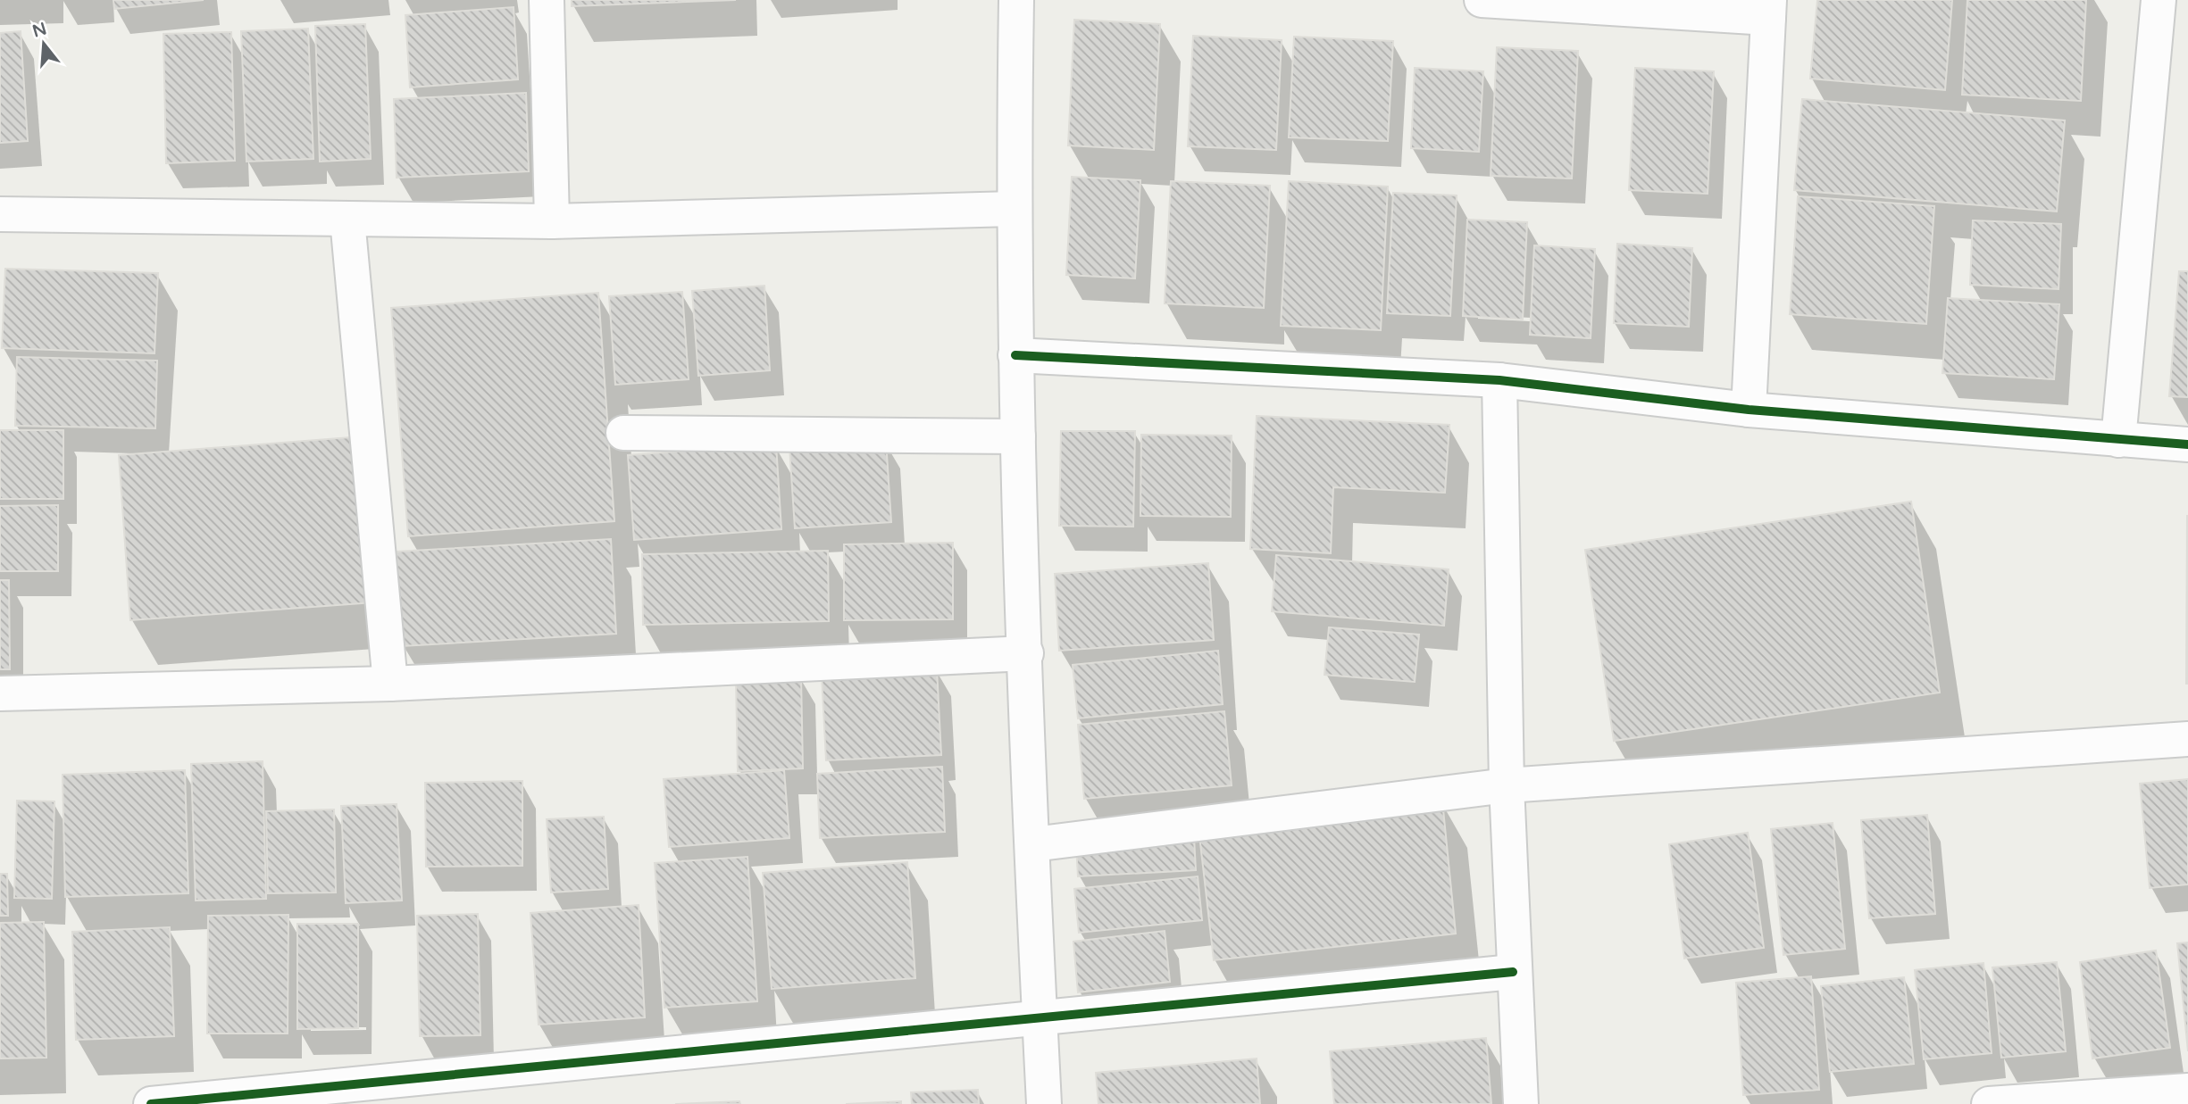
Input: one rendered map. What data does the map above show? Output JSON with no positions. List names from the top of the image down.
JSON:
{
  "north": "top"
}
